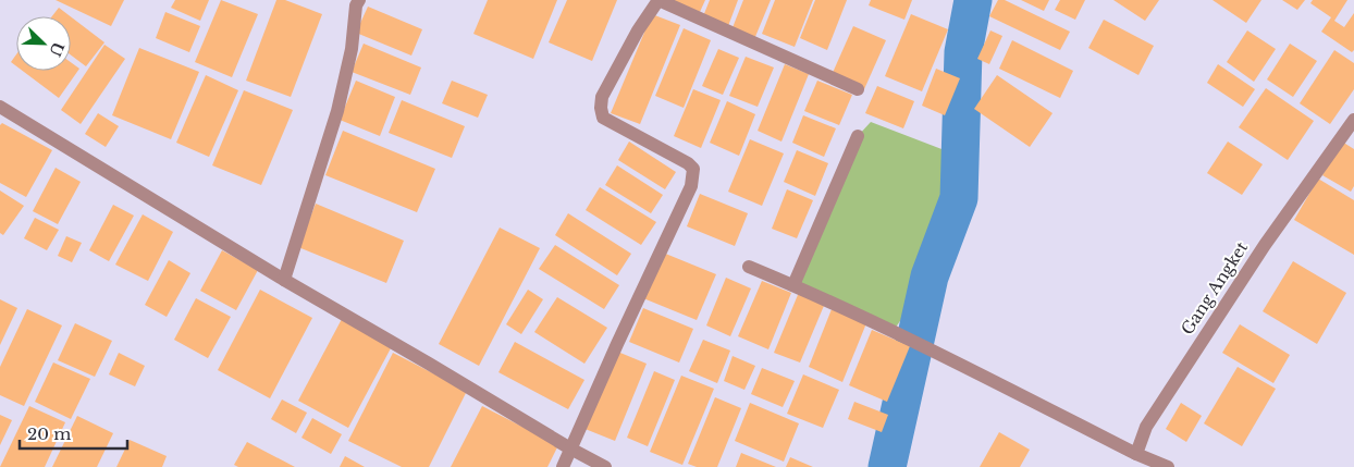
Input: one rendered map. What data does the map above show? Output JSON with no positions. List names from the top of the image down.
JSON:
{
  "streets": {
    "street": ["Gang Angket"]
  },
  "scale_bar": "20 m",
  "north": "bottom right"
}
